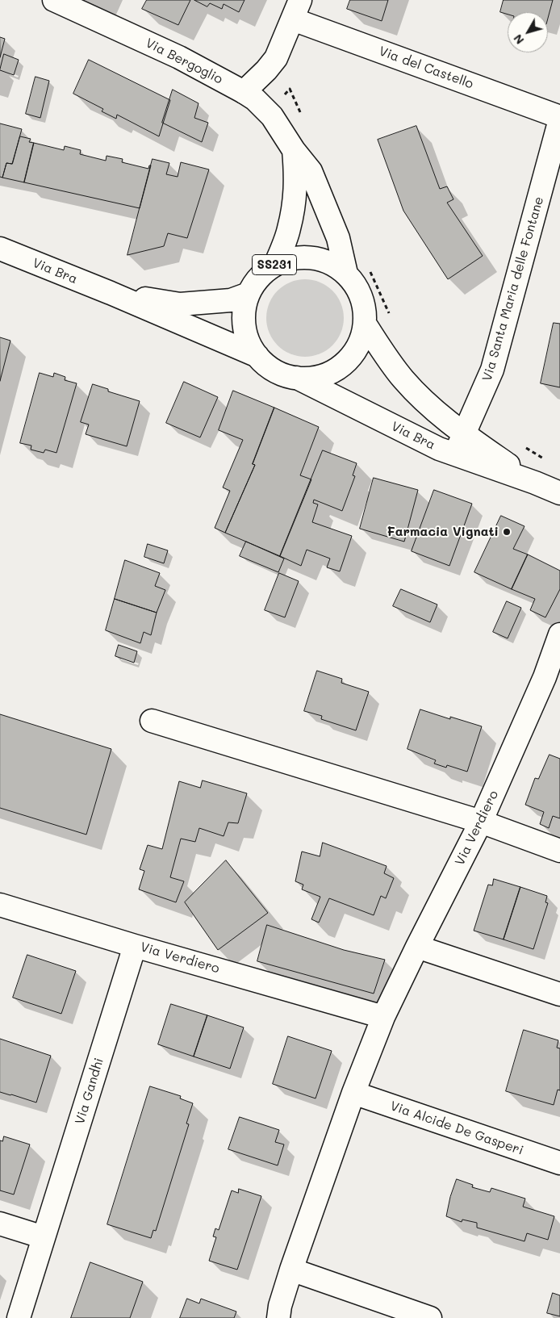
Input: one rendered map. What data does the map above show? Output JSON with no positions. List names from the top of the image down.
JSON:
{
  "streets": {
    "street": [
      "Via Bergoglio",
      "Via del Castello",
      "SS231",
      "Via Bra",
      "Via Santa Maria delle Fontane",
      "Via Verdiero",
      "Via Gandhi",
      "Via Alcide De Gasperi"
    ]
  },
  "crossings": [
    ["Via Bergoglio", "Via Bra"],
    ["Via del Castello", "Via Santa Maria delle Fontane"],
    ["Via Bra", "Via Santa Maria delle Fontane"],
    ["Via Verdiero", "Via Gandhi"],
    ["Via Verdiero", "Via Alcide De Gasperi"]
  ],
  "places": ["Farmacia Vignati"],
  "north": "bottom left"
}
